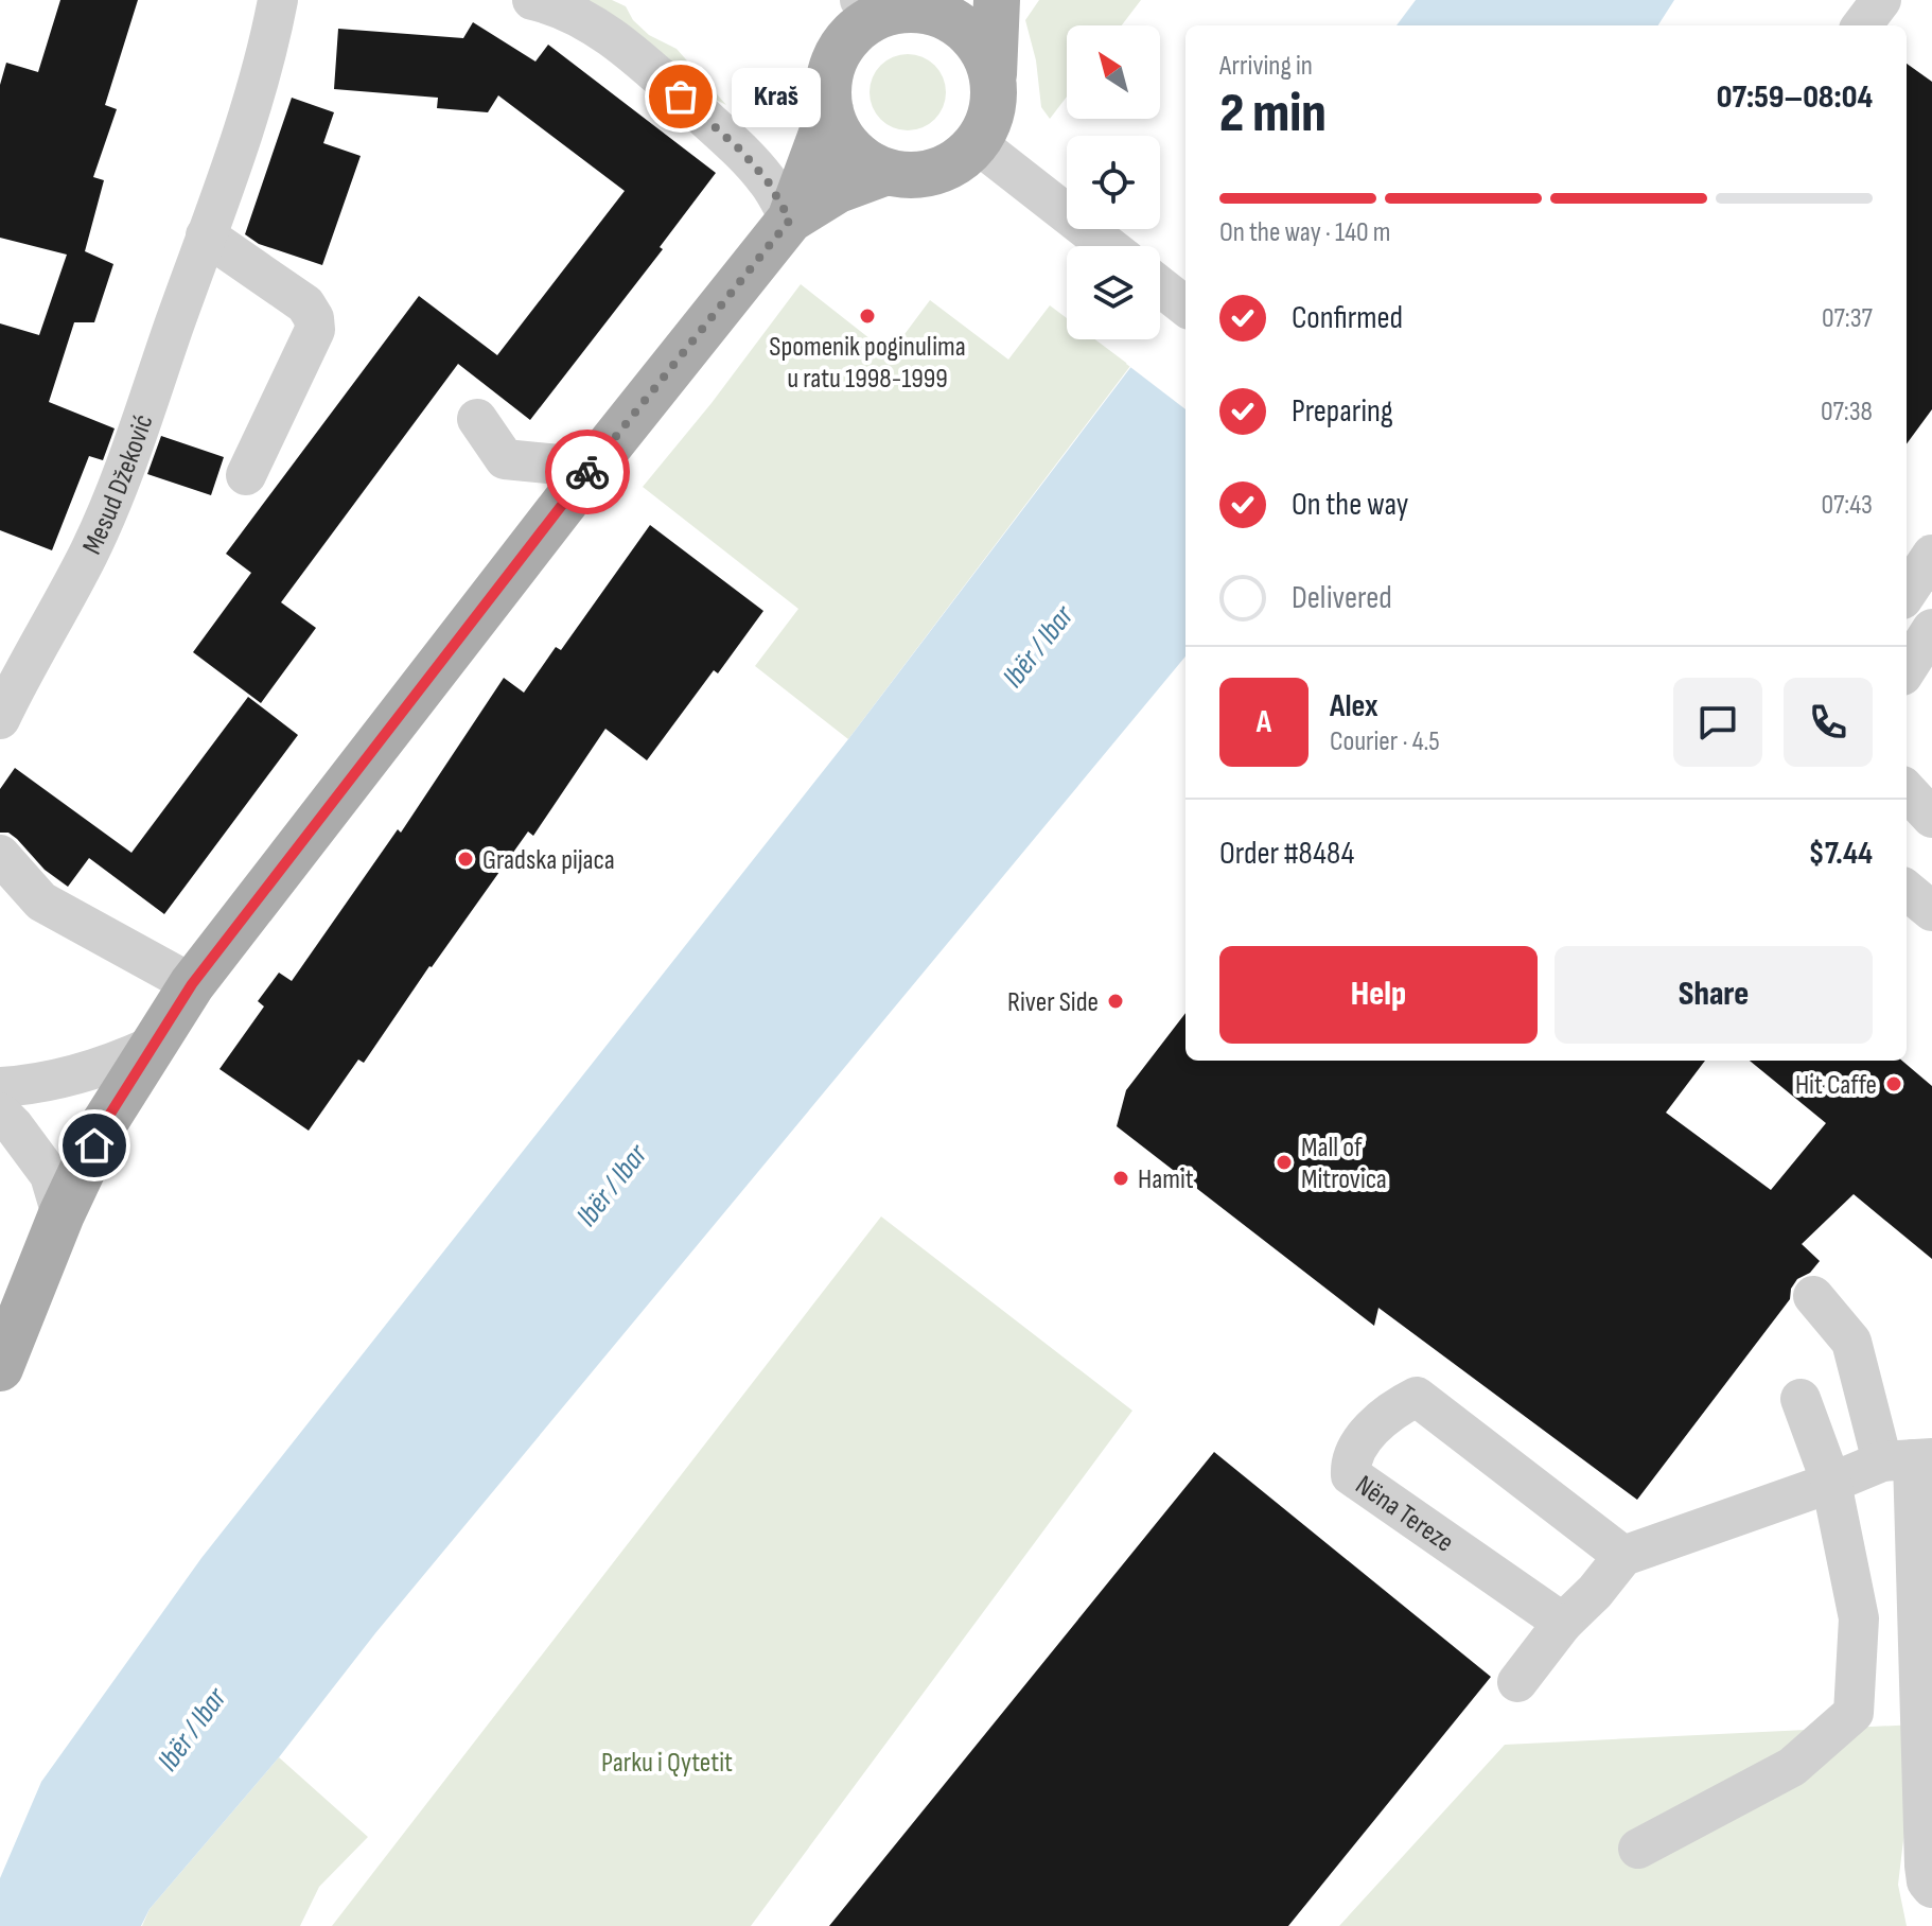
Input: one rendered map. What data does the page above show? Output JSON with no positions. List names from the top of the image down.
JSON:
{
  "streets": {
    "street": ["Mesud Džeković", "Nëna Tereze"]
  },
  "water": ["Ibër / Ibar"],
  "parks": ["Parku i Qytetit"],
  "places": [
    "Kraš",
    "Spomenik poginulima u ratu 1998-1999",
    "Gradska pijaca",
    "River Side",
    "Hit Caffe",
    "Mall of Mitrovica",
    "Hamit"
  ],
  "north": "top left",
  "page": {
    "heading": ["2 min", "Arriving in", "07:59–08:04"],
    "panel": [
      "Alex",
      "Courier · 4.5",
      "Order #8484",
      "$7.44"
    ],
    "bubble": "Kraš",
    "bar": "On the way · 140 m",
    "list": [
      ["Confirmed", "07:37"],
      ["Preparing", "07:38"],
      ["On the way", "07:43"],
      "Delivered"
    ],
    "round": "A",
    "buttons": ["Help", "Share"]
  }
}
